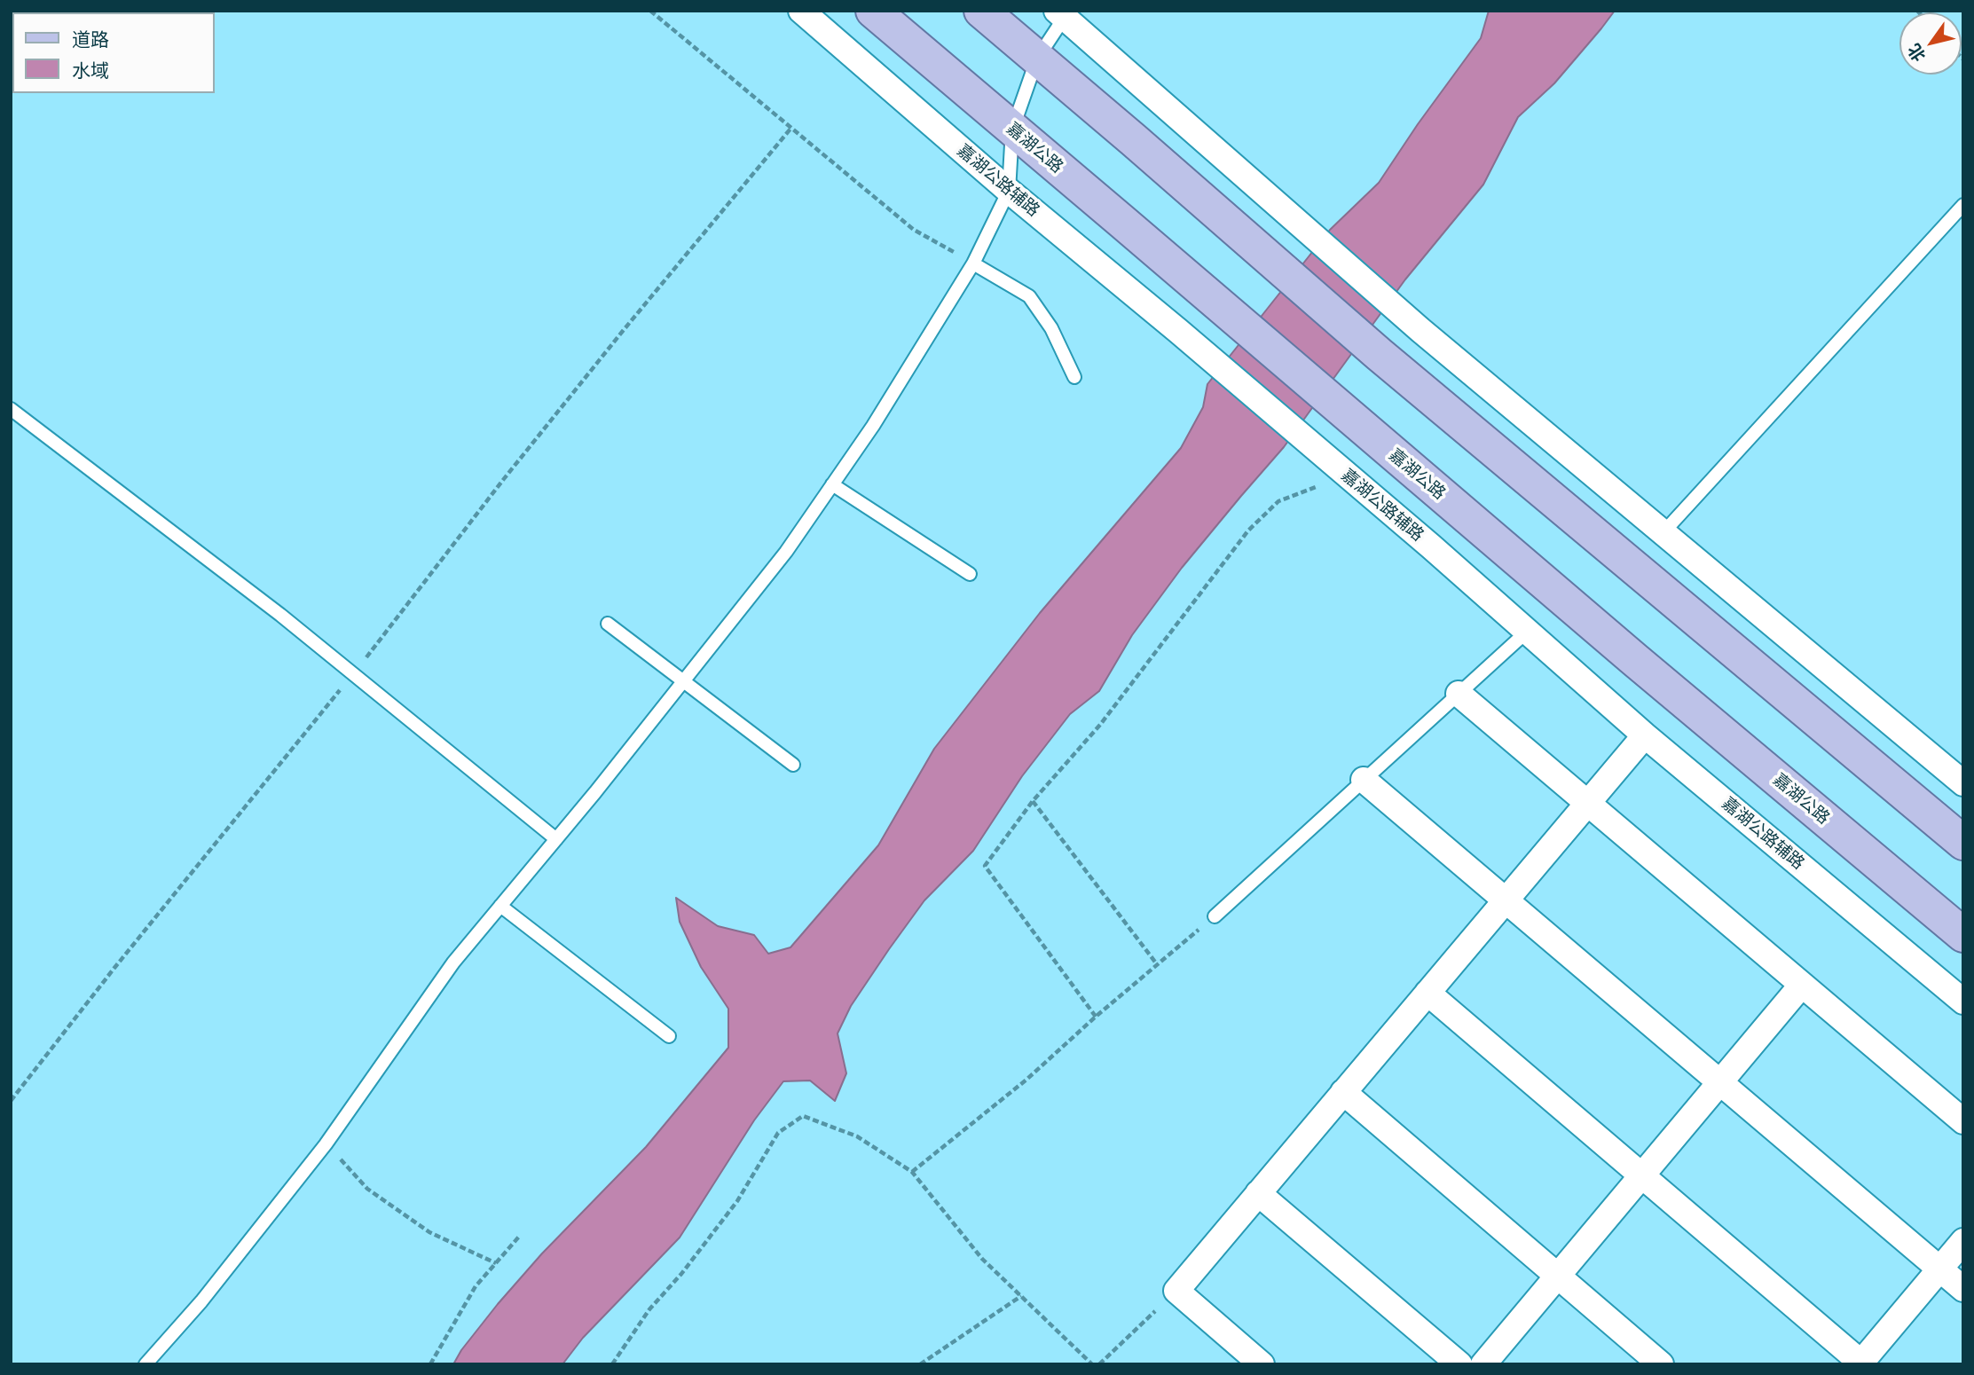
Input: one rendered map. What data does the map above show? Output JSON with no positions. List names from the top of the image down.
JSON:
{
  "streets": {
    "main road": ["嘉湖公路"],
    "street": ["嘉湖公路辅路"]
  },
  "legend": ["道路", "水域"],
  "north": "bottom left"
}
